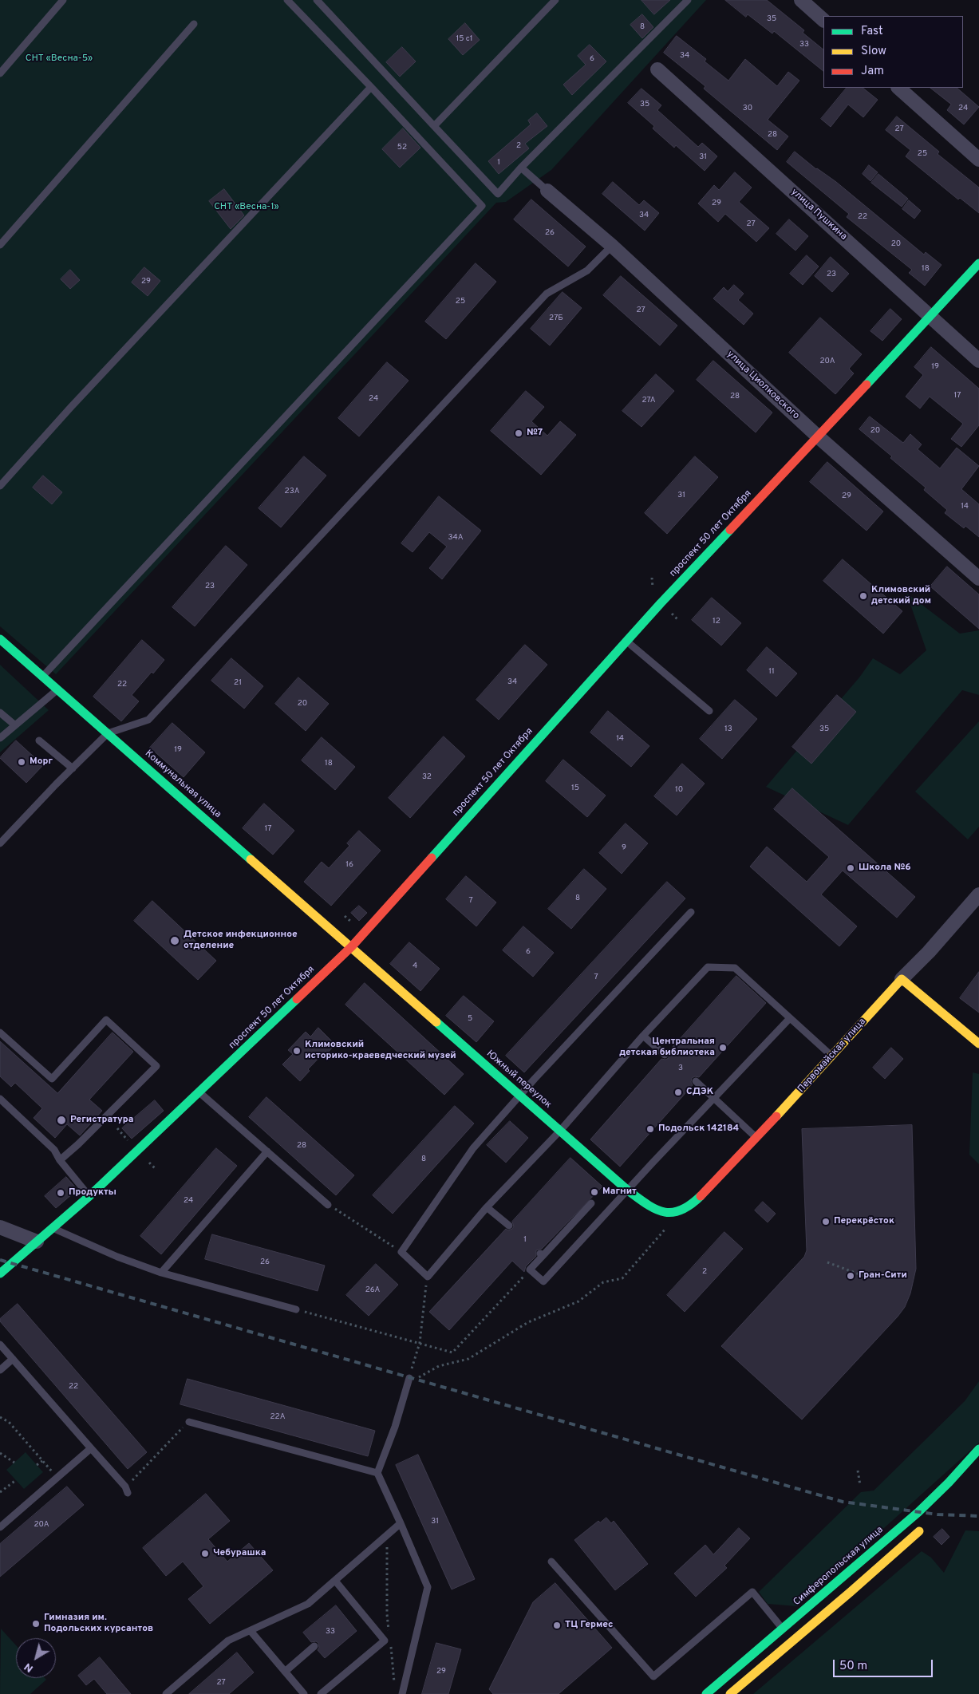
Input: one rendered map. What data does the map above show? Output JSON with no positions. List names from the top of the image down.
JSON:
{
  "streets": {
    "main road": [
      "проспект 50 лет Октября",
      "Коммунальная улица",
      "Первомайская улица",
      "Южный переулок",
      "Симферопольская улица"
    ],
    "street": ["улица Пушкина", "улица Циолковского"]
  },
  "crossings": [
    ["улица Пушкина", "проспект 50 лет Октября"],
    ["улица Циолковского", "проспект 50 лет Октября"],
    ["проспект 50 лет Октября", "Коммунальная улица"],
    ["проспект 50 лет Октября", "Южный переулок"],
    ["Коммунальная улица", "Южный переулок"],
    ["Первомайская улица", "Южный переулок"]
  ],
  "parks": ["СНТ «Весна-5»", "СНТ «Весна-1»"],
  "places": [
    "№7",
    "Климовский детский дом",
    "Морг",
    "Школа №6",
    "Детское инфекционное отделение",
    "Центральная детская библиотека",
    "Климовский историко-краеведческий музей",
    "СДЭК",
    "Регистратура",
    "Подольск 142184",
    "Магнит",
    "Продукты",
    "Перекрёсток",
    "Гран-Сити",
    "Чебурашка",
    "Гимназия им. Подольских курсантов",
    "ТЦ Гермес"
  ],
  "house_numbers": [
    "35",
    "8",
    "15 с1",
    "33",
    "34",
    "6",
    "35",
    "30",
    "24",
    "27",
    "28",
    "2",
    "52",
    "25",
    "31",
    "1",
    "29",
    "34",
    "22",
    "27",
    "26",
    "20",
    "18",
    "23",
    "29",
    "25",
    "27",
    "27Б",
    "20А",
    "19",
    "17",
    "28",
    "24",
    "27А",
    "20",
    "23А",
    "31",
    "29",
    "14",
    "34А",
    "23",
    "12",
    "11",
    "34",
    "21",
    "22",
    "20",
    "13",
    "35",
    "14",
    "19",
    "18",
    "32",
    "15",
    "10",
    "17",
    "9",
    "16",
    "8",
    "7",
    "6",
    "4",
    "7",
    "5",
    "3",
    "28",
    "8",
    "24",
    "1",
    "26",
    "2",
    "26А",
    "22",
    "22А",
    "31",
    "20А",
    "33",
    "29",
    "27"
  ],
  "legend": ["Fast", "Slow", "Jam"],
  "scale_bar": "50 m",
  "north": "bottom left"
}
